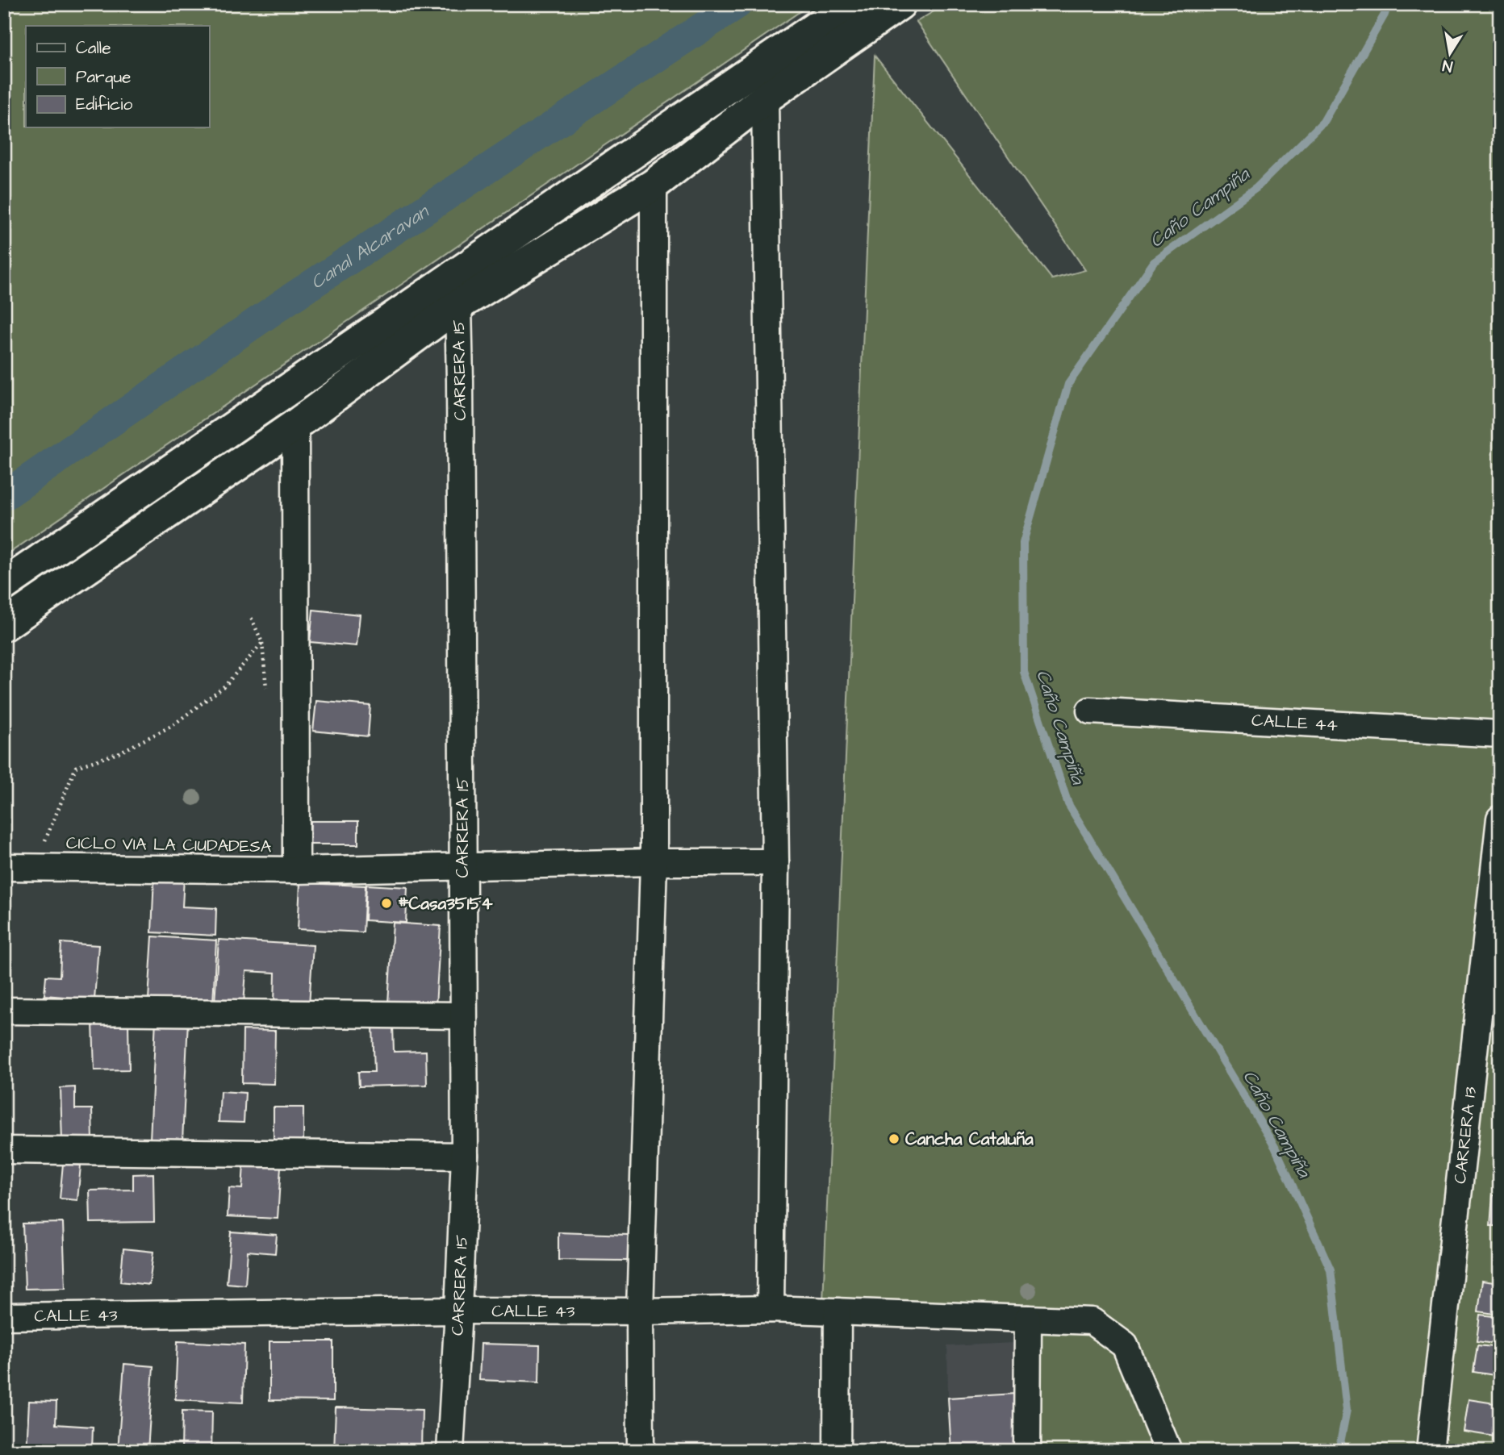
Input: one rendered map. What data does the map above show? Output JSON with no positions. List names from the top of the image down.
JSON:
{
  "streets": {
    "street": [
      "CARRERA 15",
      "CALLE 44",
      "CARRERA 13",
      "CALLE 43"
    ]
  },
  "crossings": [
    ["CARRERA 15", "CALLE 43"]
  ],
  "water": ["Caño Campiña", "Canal Alcaravan"],
  "places": ["#Casa35154", "Cancha Cataluña"],
  "legend": ["Calle", "Parque", "Edificio"],
  "north": "bottom"
}
